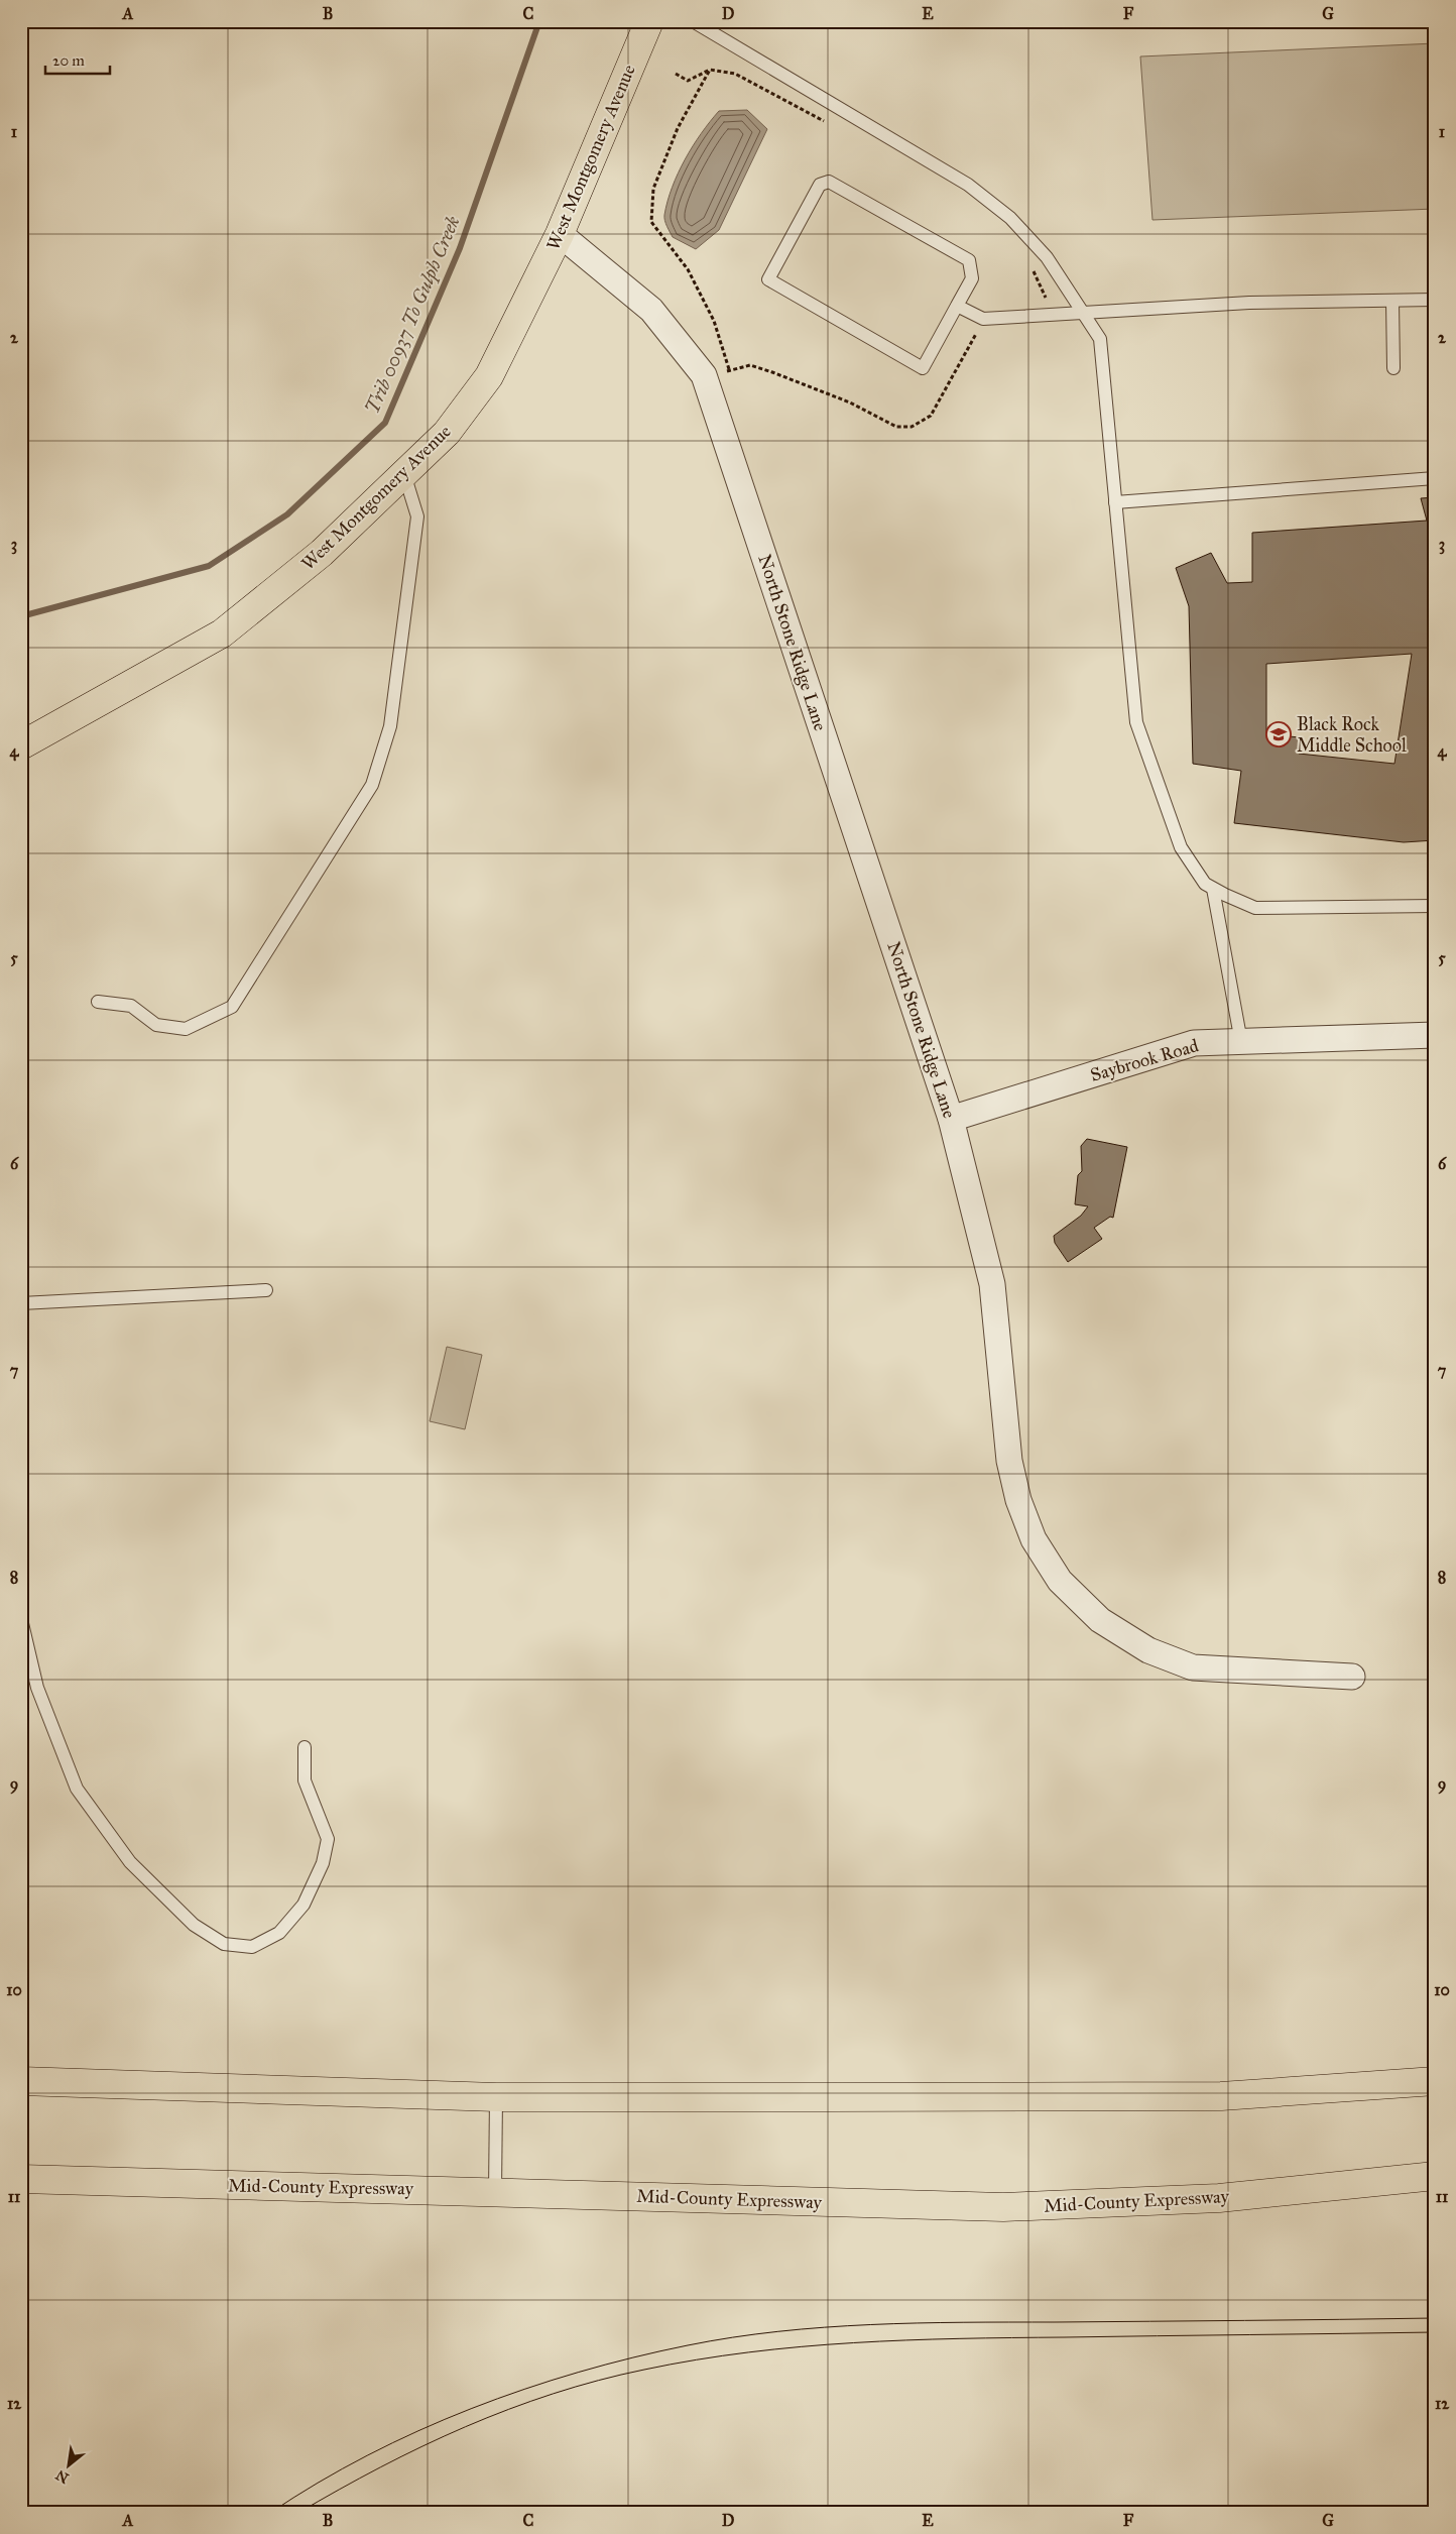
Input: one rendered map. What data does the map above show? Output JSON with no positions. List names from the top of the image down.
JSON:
{
  "streets": {
    "main road": ["West Montgomery Avenue", "Mid-County Expressway"],
    "street": ["North Stone Ridge Lane", "Saybrook Road"]
  },
  "crossings": [
    ["West Montgomery Avenue", "North Stone Ridge Lane"],
    ["North Stone Ridge Lane", "Saybrook Road"]
  ],
  "water": ["Trib 00937 To Gulph Creek"],
  "places": {
    "school or university": ["Black Rock Middle School"]
  },
  "scale_bar": "20 m",
  "north": "bottom left",
  "grid": {
    "columns": [
      "A",
      "B",
      "C",
      "D",
      "E",
      "F",
      "G"
    ],
    "rows": [
      "1",
      "2",
      "3",
      "4",
      "5",
      "6",
      "7",
      "8",
      "9",
      "10",
      "11",
      "12"
    ]
  }
}
